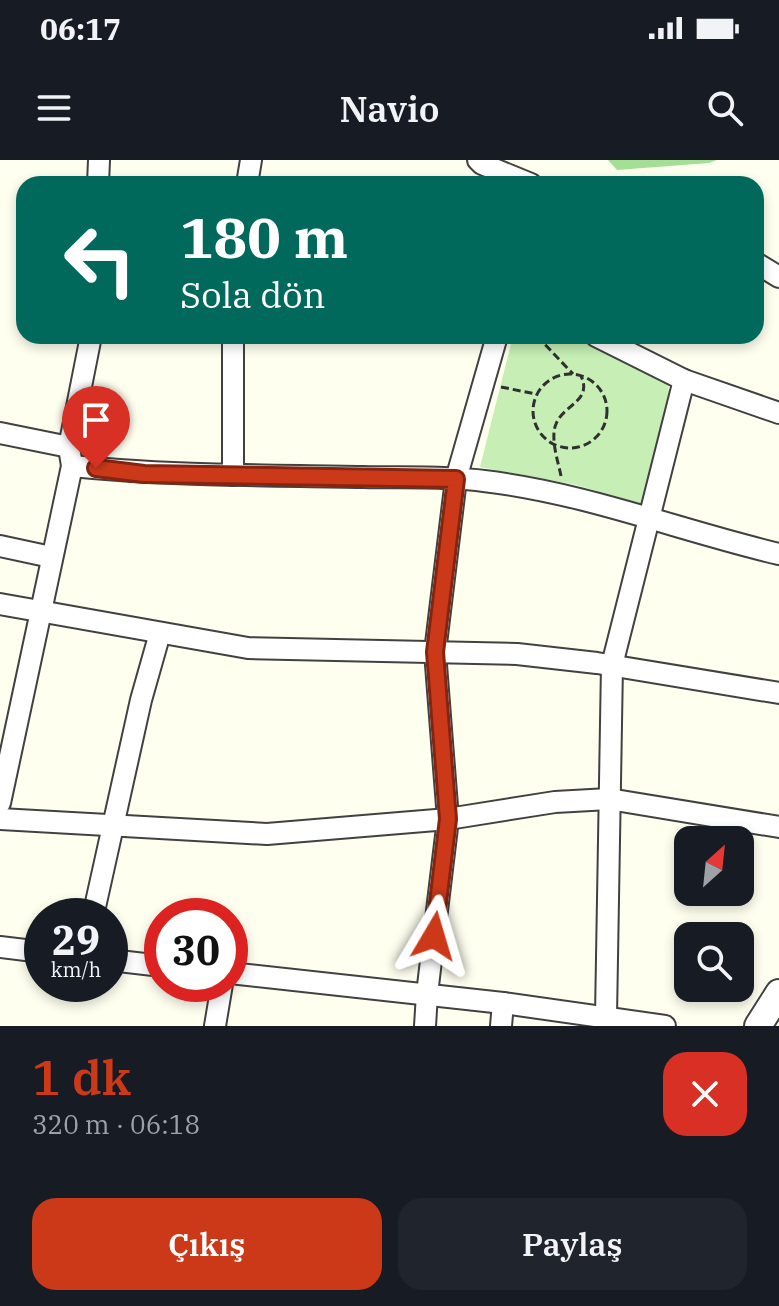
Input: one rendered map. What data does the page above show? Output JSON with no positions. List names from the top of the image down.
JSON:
{
  "north": "top right",
  "page": {
    "status": "06:17",
    "header": "Navio",
    "turn": ["180 m", "Sola dön"],
    "speed": "29 km/h",
    "limit": "30",
    "heading": ["1 dk", "320 m · 06:18"],
    "buttons": ["Çıkış", "Paylaş"]
  }
}
